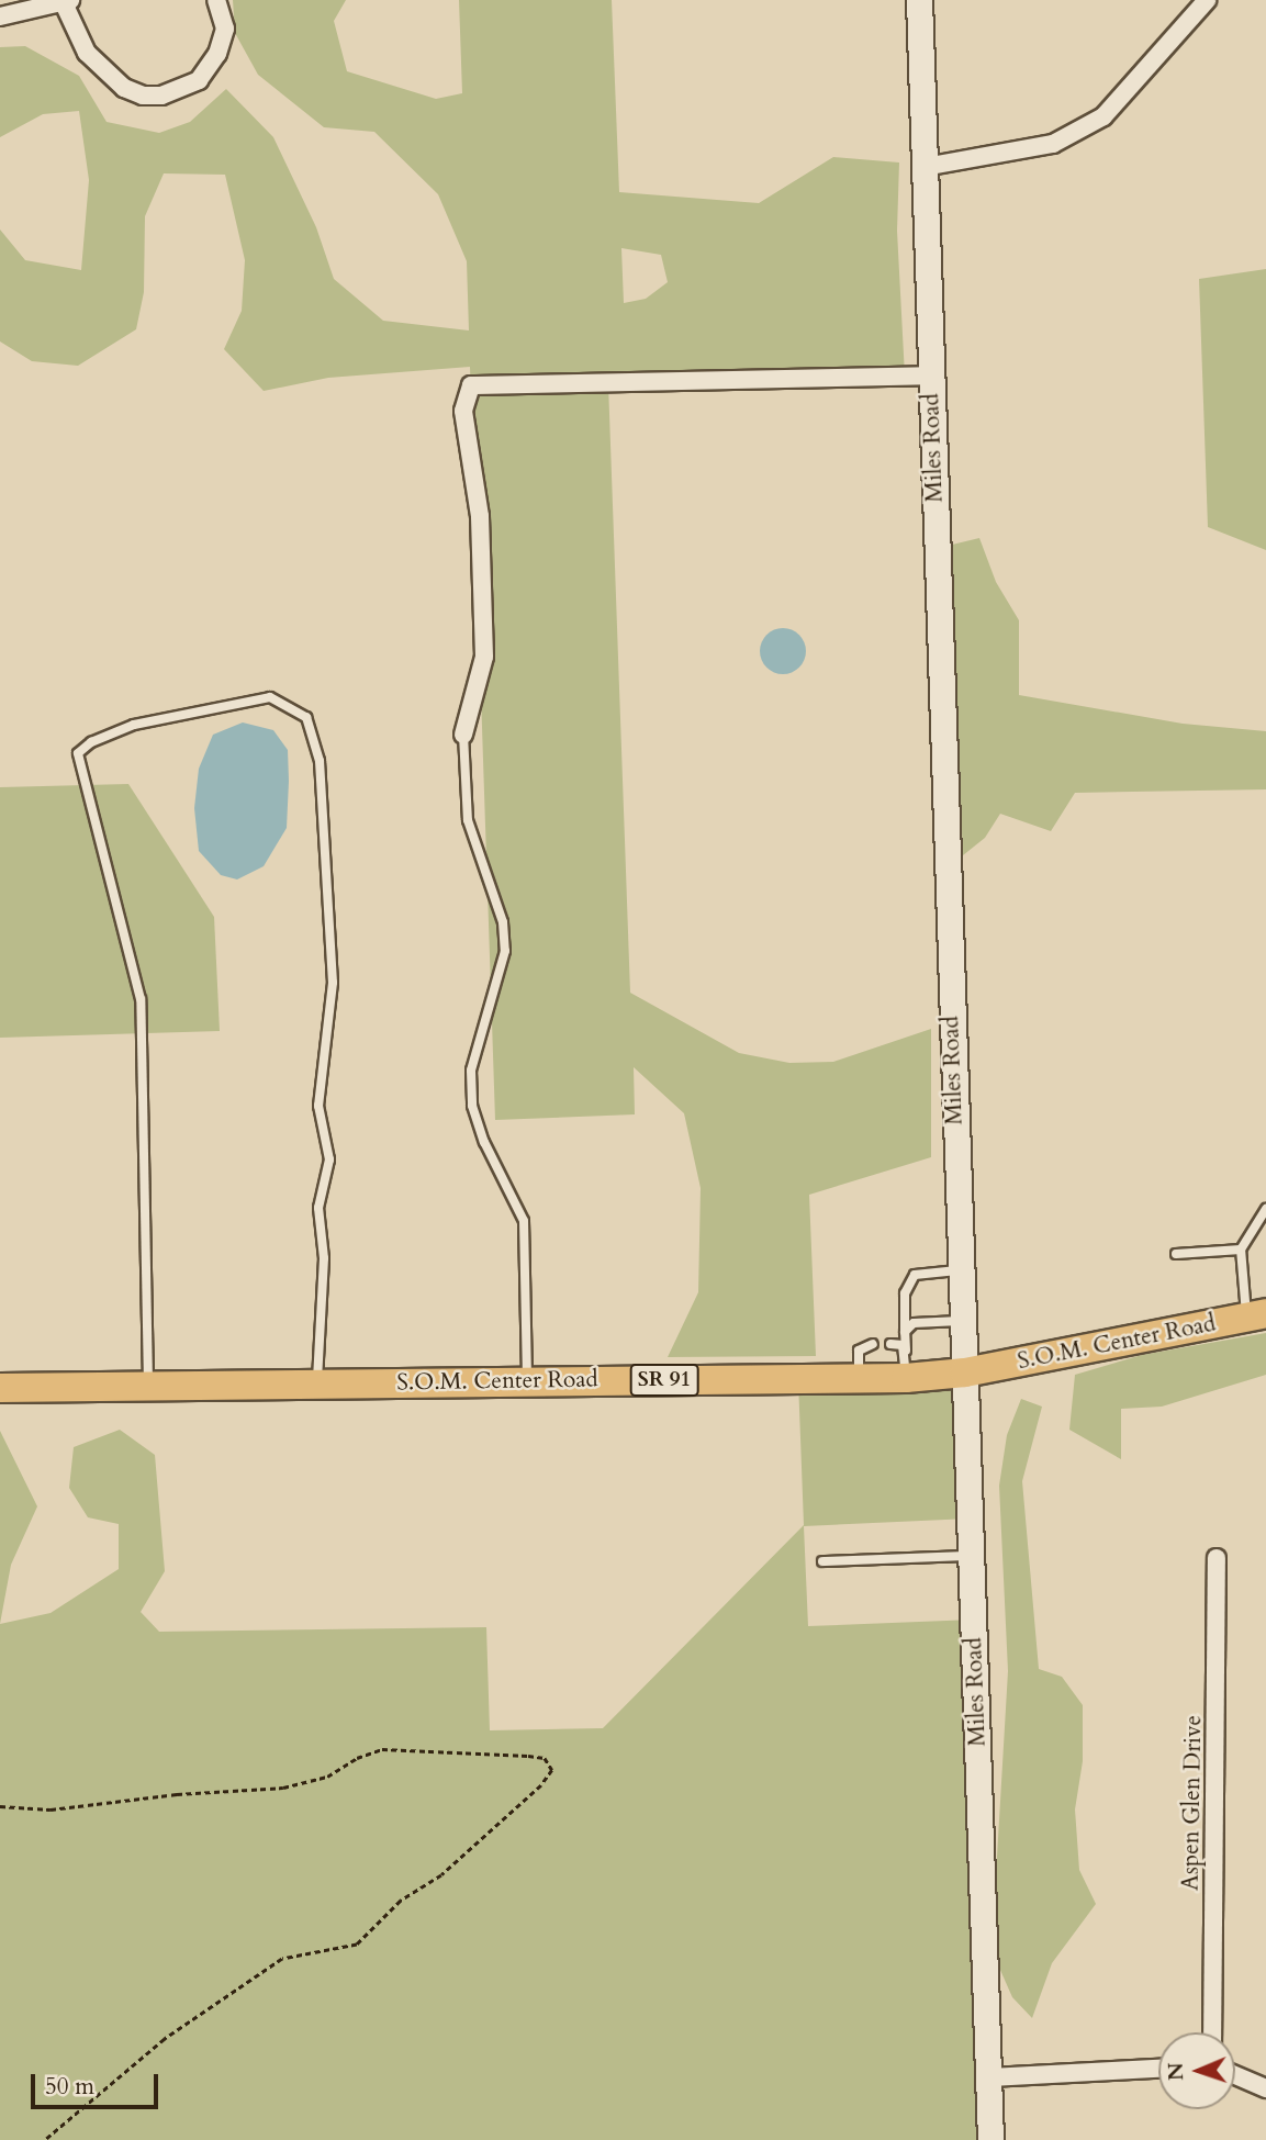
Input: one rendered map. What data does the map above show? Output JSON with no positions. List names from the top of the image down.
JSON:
{
  "streets": {
    "main road": ["Miles Road", "S.O.M. Center Road", "SR 91"],
    "street": ["Aspen Glen Drive"]
  },
  "crossings": [
    ["Miles Road", "S.O.M. Center Road"]
  ],
  "scale_bar": "50 m",
  "north": "left"
}
